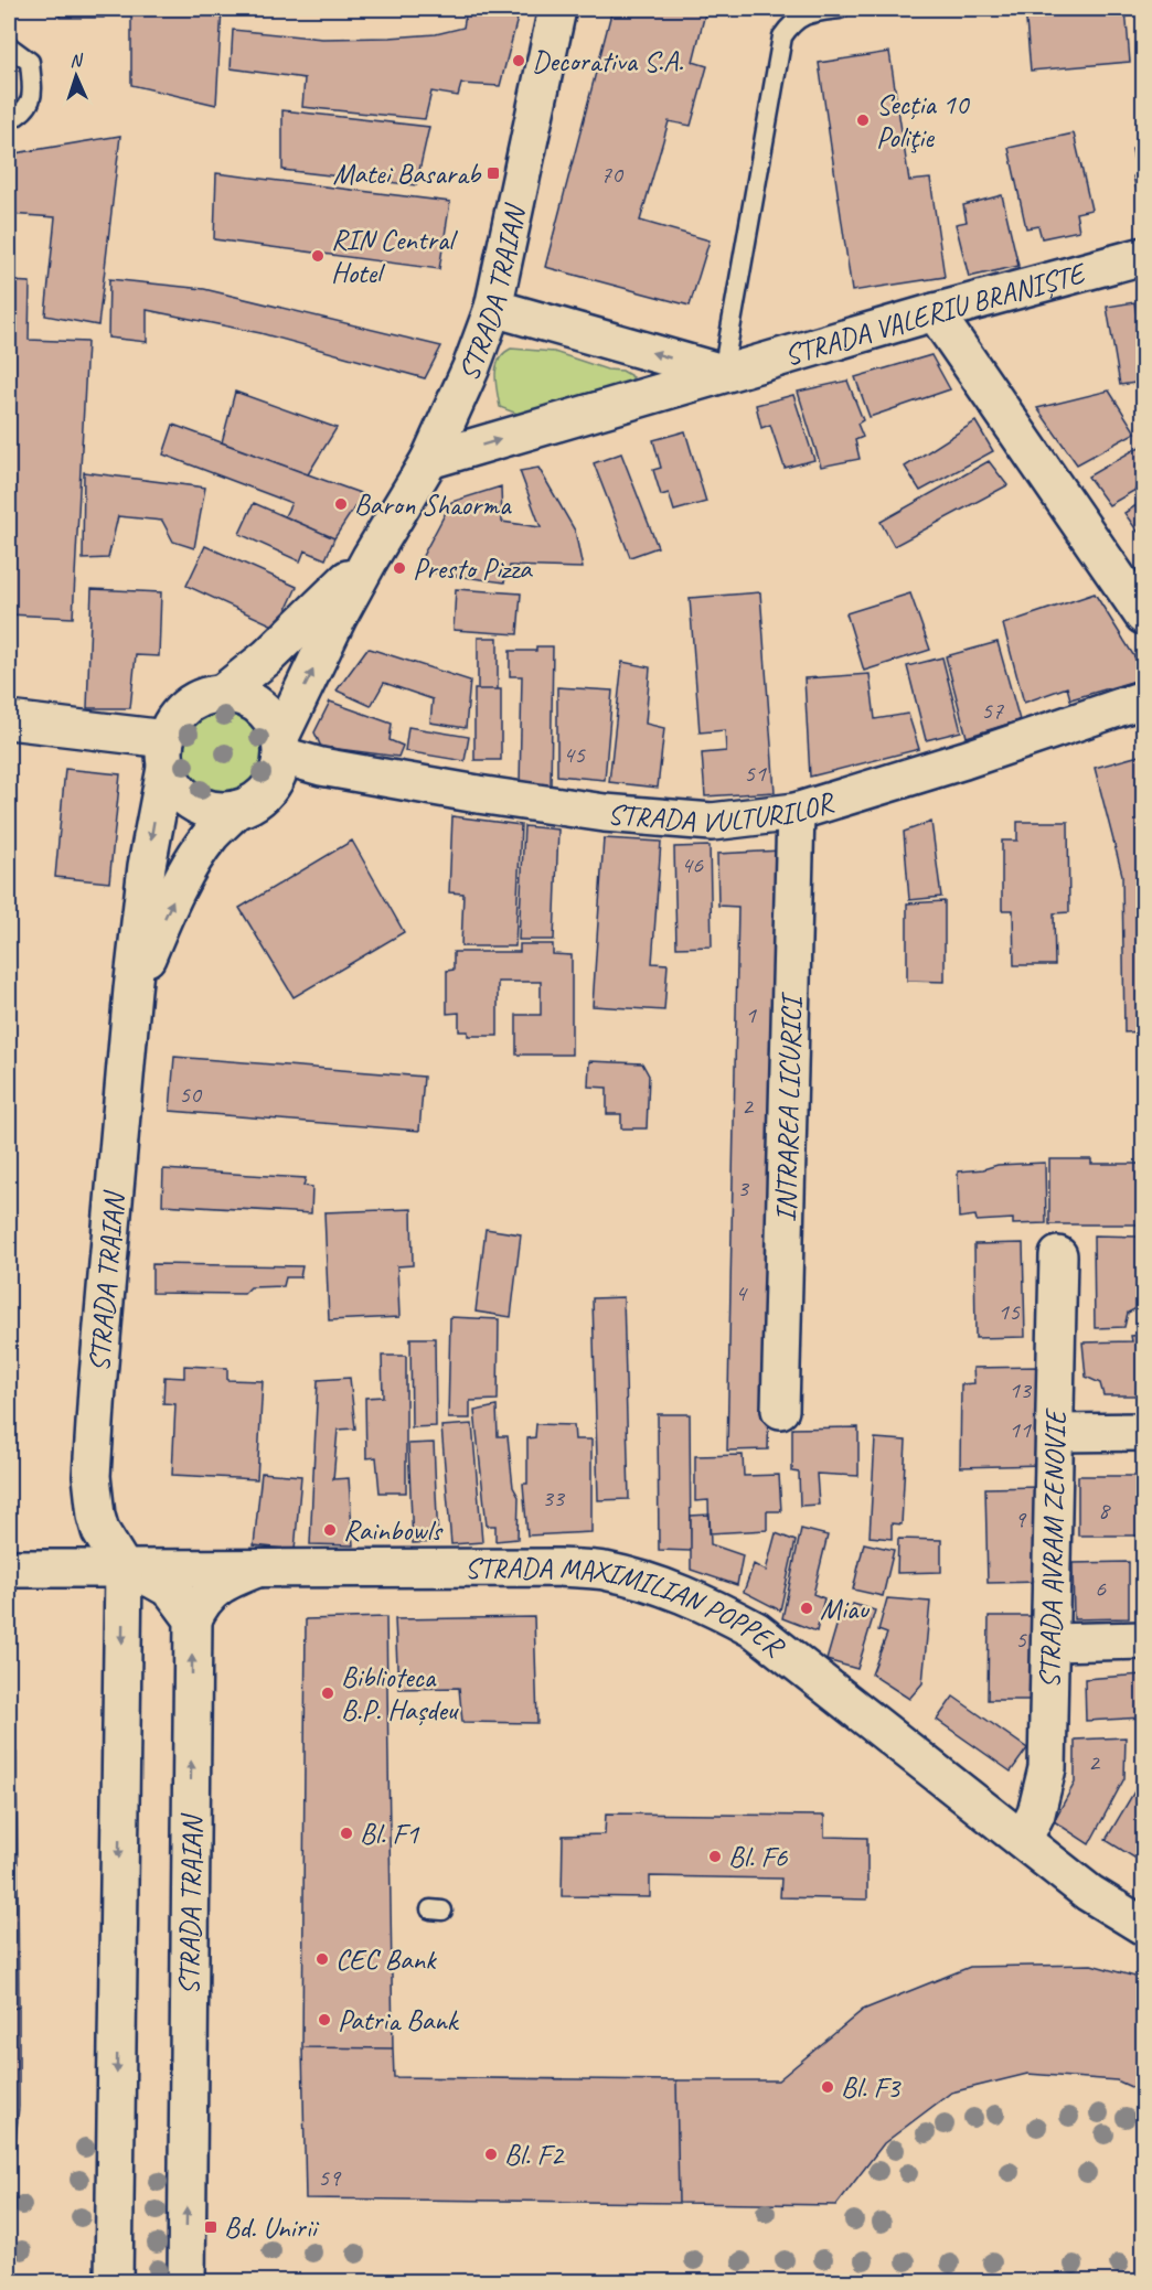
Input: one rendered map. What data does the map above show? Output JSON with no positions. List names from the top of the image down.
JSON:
{
  "streets": {
    "street": [
      "STRADA TRAIAN",
      "STRADA VALERIU BRANIȘTE",
      "STRADA VULTURILOR",
      "INTRAREA LICURICI",
      "STRADA AVRAM ZENOVIE",
      "STRADA MAXIMILIAN POPPER"
    ]
  },
  "crossings": [
    ["STRADA TRAIAN", "STRADA VALERIU BRANIȘTE"],
    ["STRADA TRAIAN", "STRADA VULTURILOR"],
    ["STRADA TRAIAN", "STRADA MAXIMILIAN POPPER"],
    ["STRADA VULTURILOR", "INTRAREA LICURICI"],
    ["STRADA AVRAM ZENOVIE", "STRADA MAXIMILIAN POPPER"]
  ],
  "one_way": ["STRADA VALERIU BRANIȘTE"],
  "places": {
    "other": [
      "Decorativa S.A.",
      "Secția 10 Poliţie",
      "RIN Central Hotel",
      "Baron Shaorma",
      "Presto Pizza",
      "Rainbowls",
      "Miau",
      "Biblioteca B.P. Hașdeu",
      "Bl. F1",
      "Bl. F6",
      "CEC Bank",
      "Patria Bank",
      "Bl. F3",
      "Bl. F2"
    ],
    "transit": ["Matei Basarab", "Bd. Unirii"]
  },
  "house_numbers": [
    "70",
    "57",
    "45",
    "51",
    "46",
    "1",
    "50",
    "2",
    "3",
    "4",
    "15",
    "13",
    "11",
    "33",
    "8",
    "9",
    "6",
    "5",
    "2",
    "59"
  ],
  "north": "top"
}
